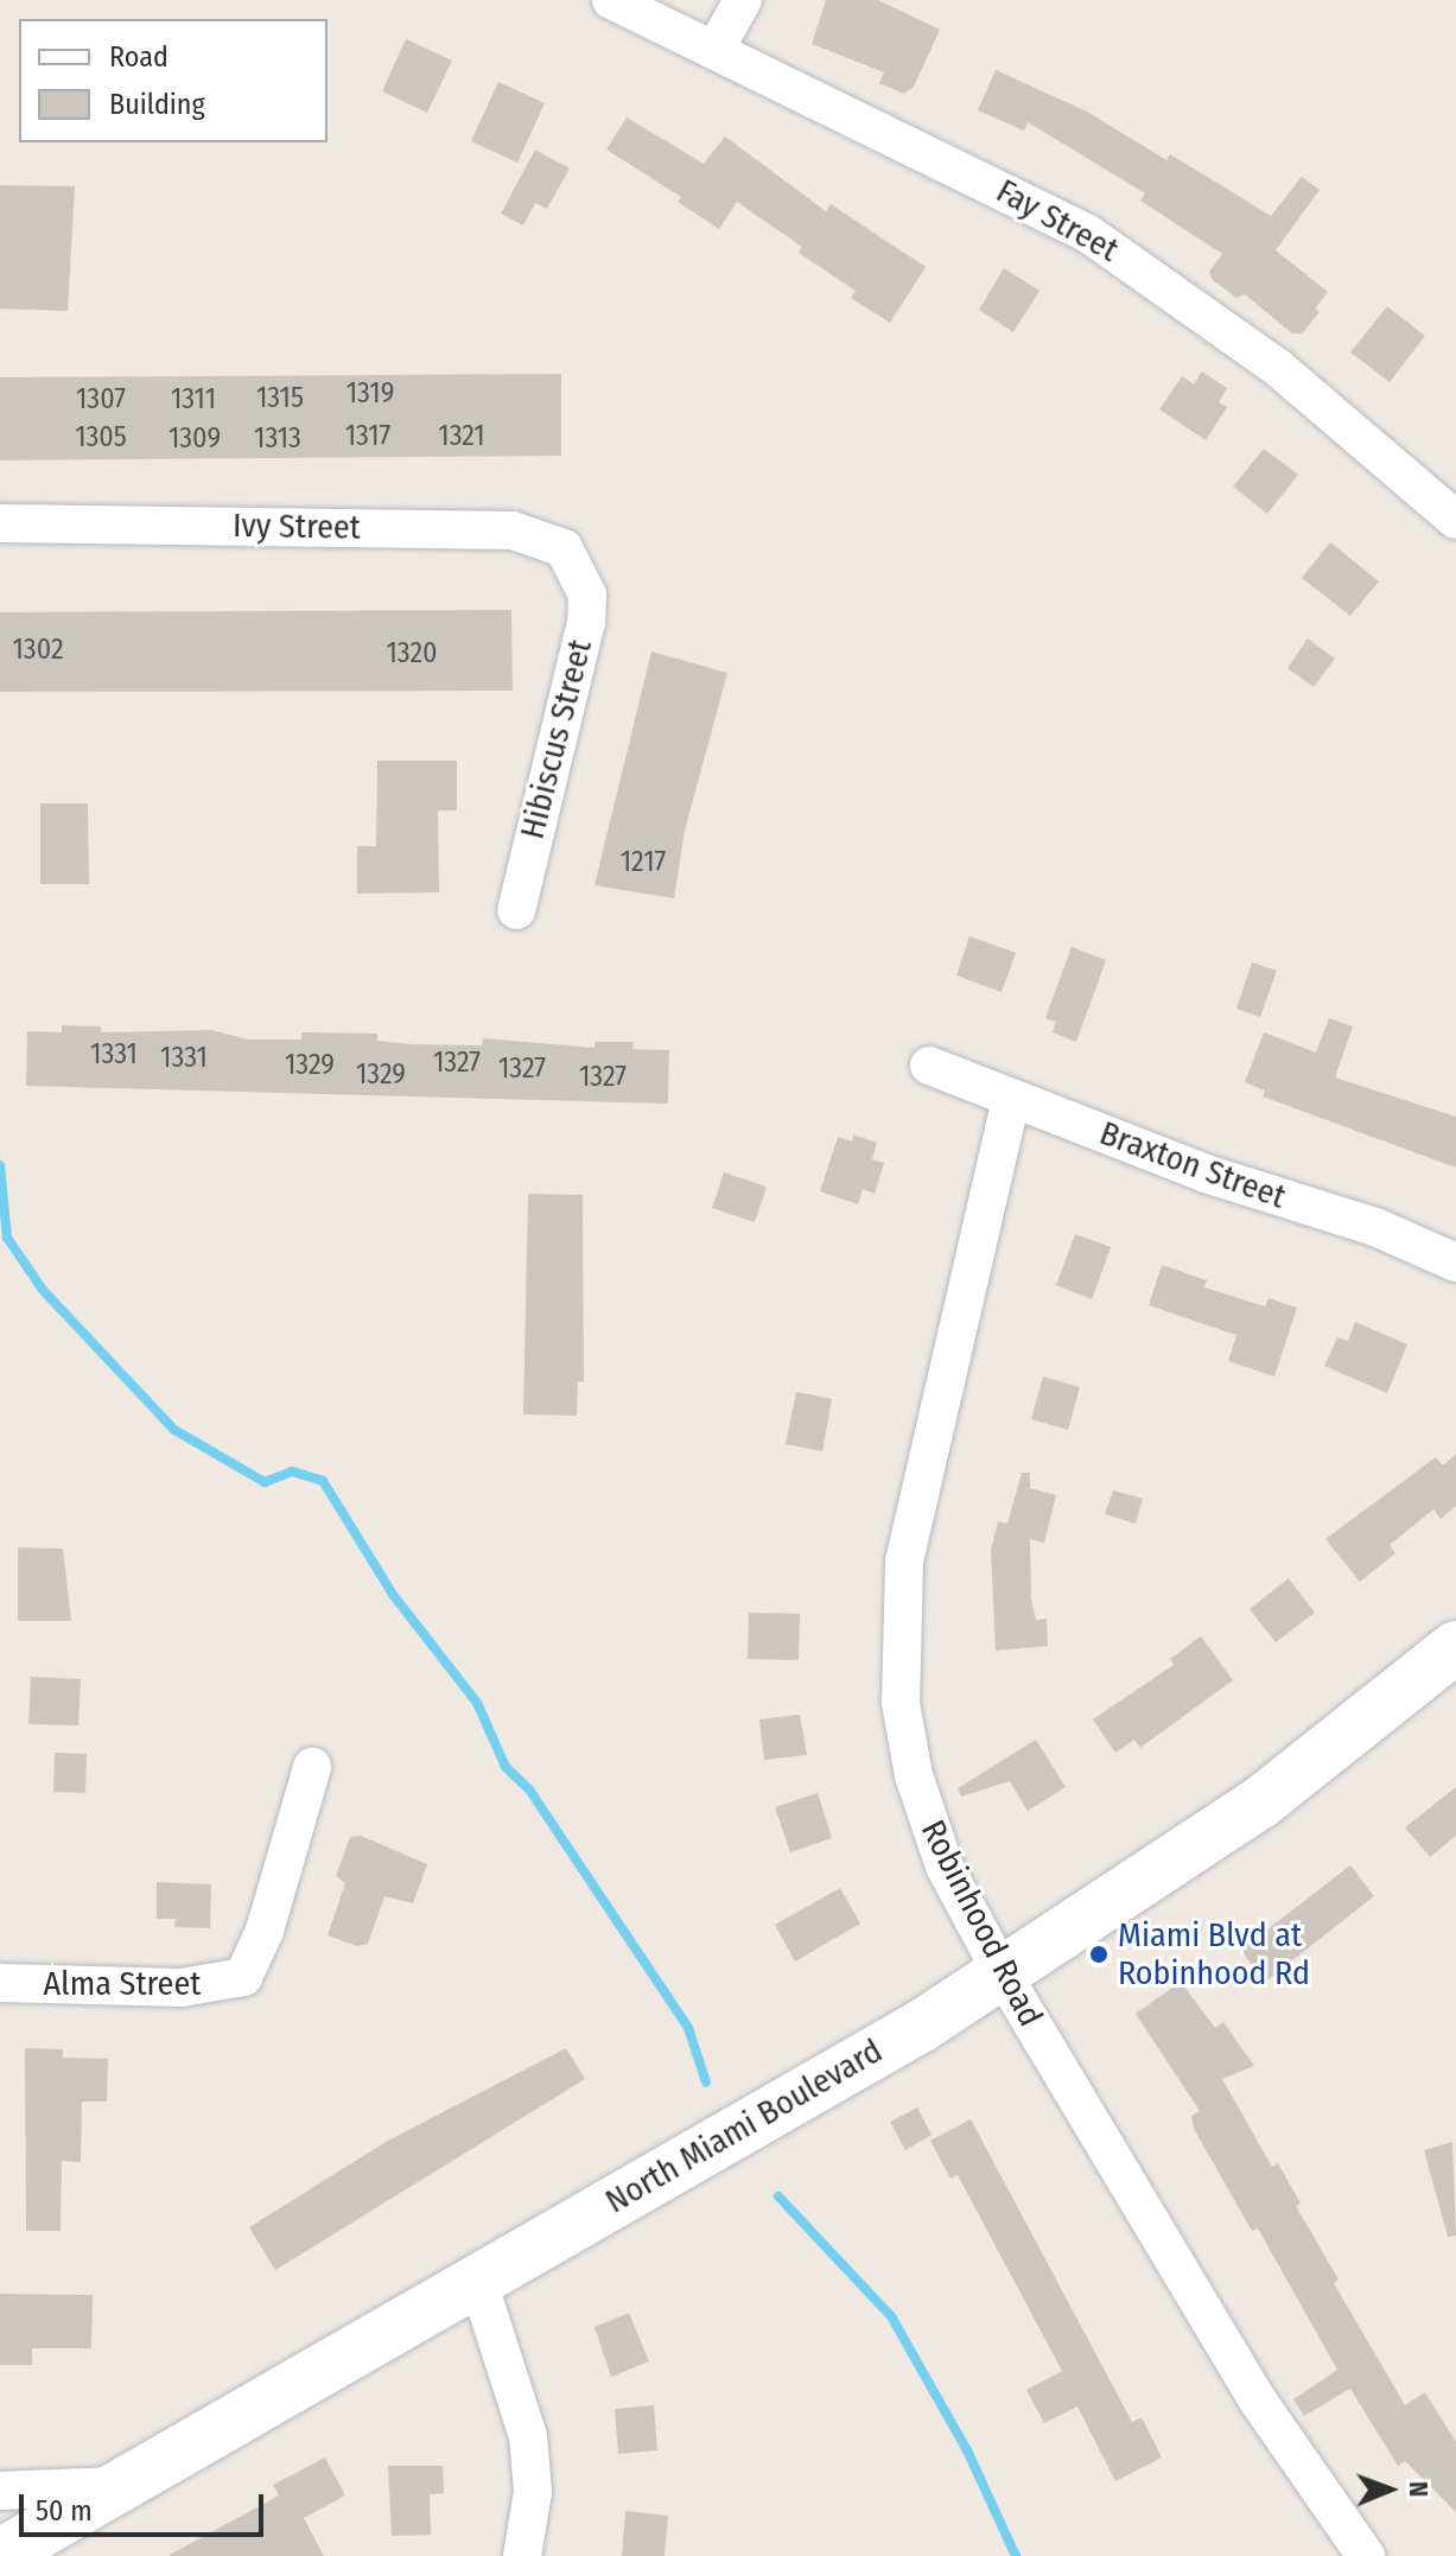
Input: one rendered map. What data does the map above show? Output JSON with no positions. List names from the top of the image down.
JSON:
{
  "streets": {
    "main road": ["North Miami Boulevard"],
    "street": [
      "Fay Street",
      "Ivy Street",
      "Hibiscus Street",
      "Braxton Street",
      "Robinhood Road",
      "Alma Street"
    ]
  },
  "crossings": [
    ["Ivy Street", "Hibiscus Street"],
    ["Braxton Street", "Robinhood Road"],
    ["Robinhood Road", "North Miami Boulevard"]
  ],
  "places": ["Miami Blvd at Robinhood Rd"],
  "house_numbers": [
    "1319",
    "1315",
    "1307",
    "1311",
    "1317",
    "1321",
    "1305",
    "1309",
    "1313",
    "1302",
    "1320",
    "1217",
    "1331",
    "1331",
    "1327",
    "1329",
    "1327",
    "1329",
    "1327"
  ],
  "legend": ["Road", "Building"],
  "scale_bar": "50 m",
  "north": "right"
}
